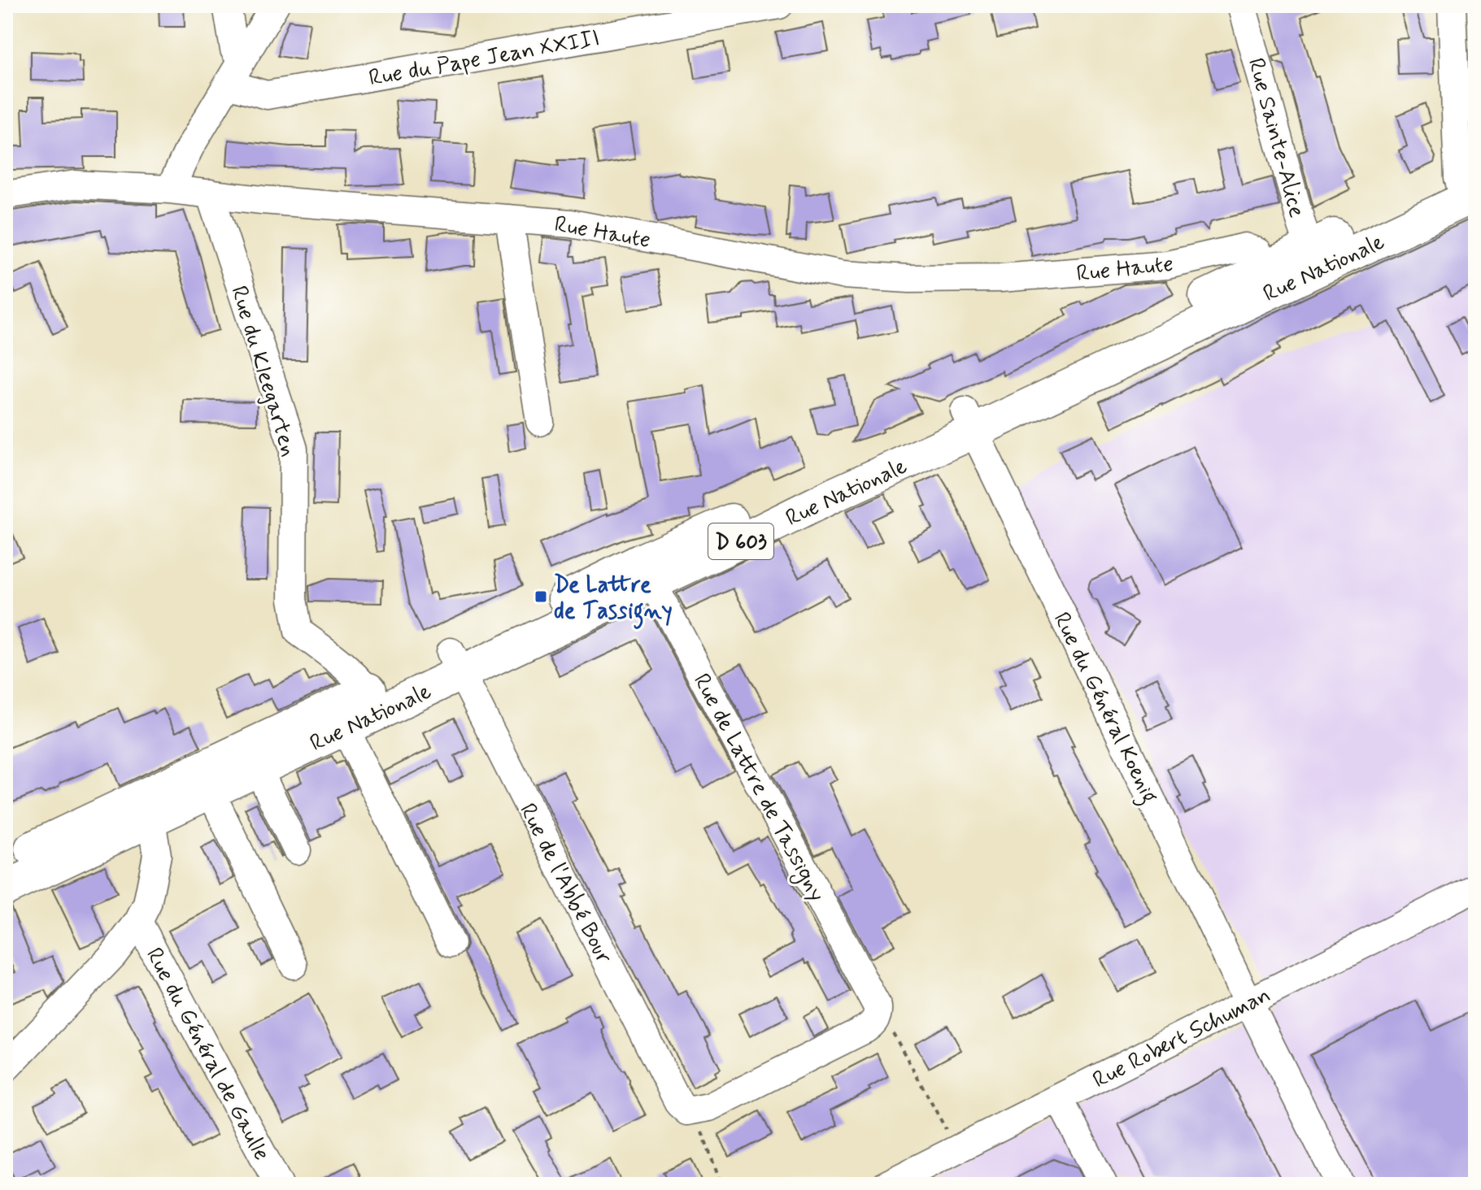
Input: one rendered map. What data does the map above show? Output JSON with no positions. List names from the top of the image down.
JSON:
{
  "streets": {
    "main road": ["Rue Nationale", "D 603"],
    "street": [
      "Rue du Pape Jean XXIII",
      "Rue Sainte-Alice",
      "Rue Haute",
      "Rue du Kleegarten",
      "Rue du Général Koenig",
      "Rue de Lattre de Tassigny",
      "Rue de l'Abbé Bour",
      "Rue Robert Schuman",
      "Rue du Général de Gaulle"
    ]
  },
  "crossings": [
    ["Rue Sainte-Alice", "Rue Nationale"],
    ["Rue Haute", "Rue Nationale"],
    ["Rue Haute", "Rue du Kleegarten"],
    ["Rue Nationale", "Rue du Kleegarten"],
    ["Rue Nationale", "Rue du Général Koenig"],
    ["Rue Nationale", "Rue de Lattre de Tassigny"],
    ["Rue Nationale", "Rue de l'Abbé Bour"],
    ["Rue du Général Koenig", "Rue Robert Schuman"]
  ],
  "places": {
    "transit": ["De Lattre de Tassigny"]
  }
}
